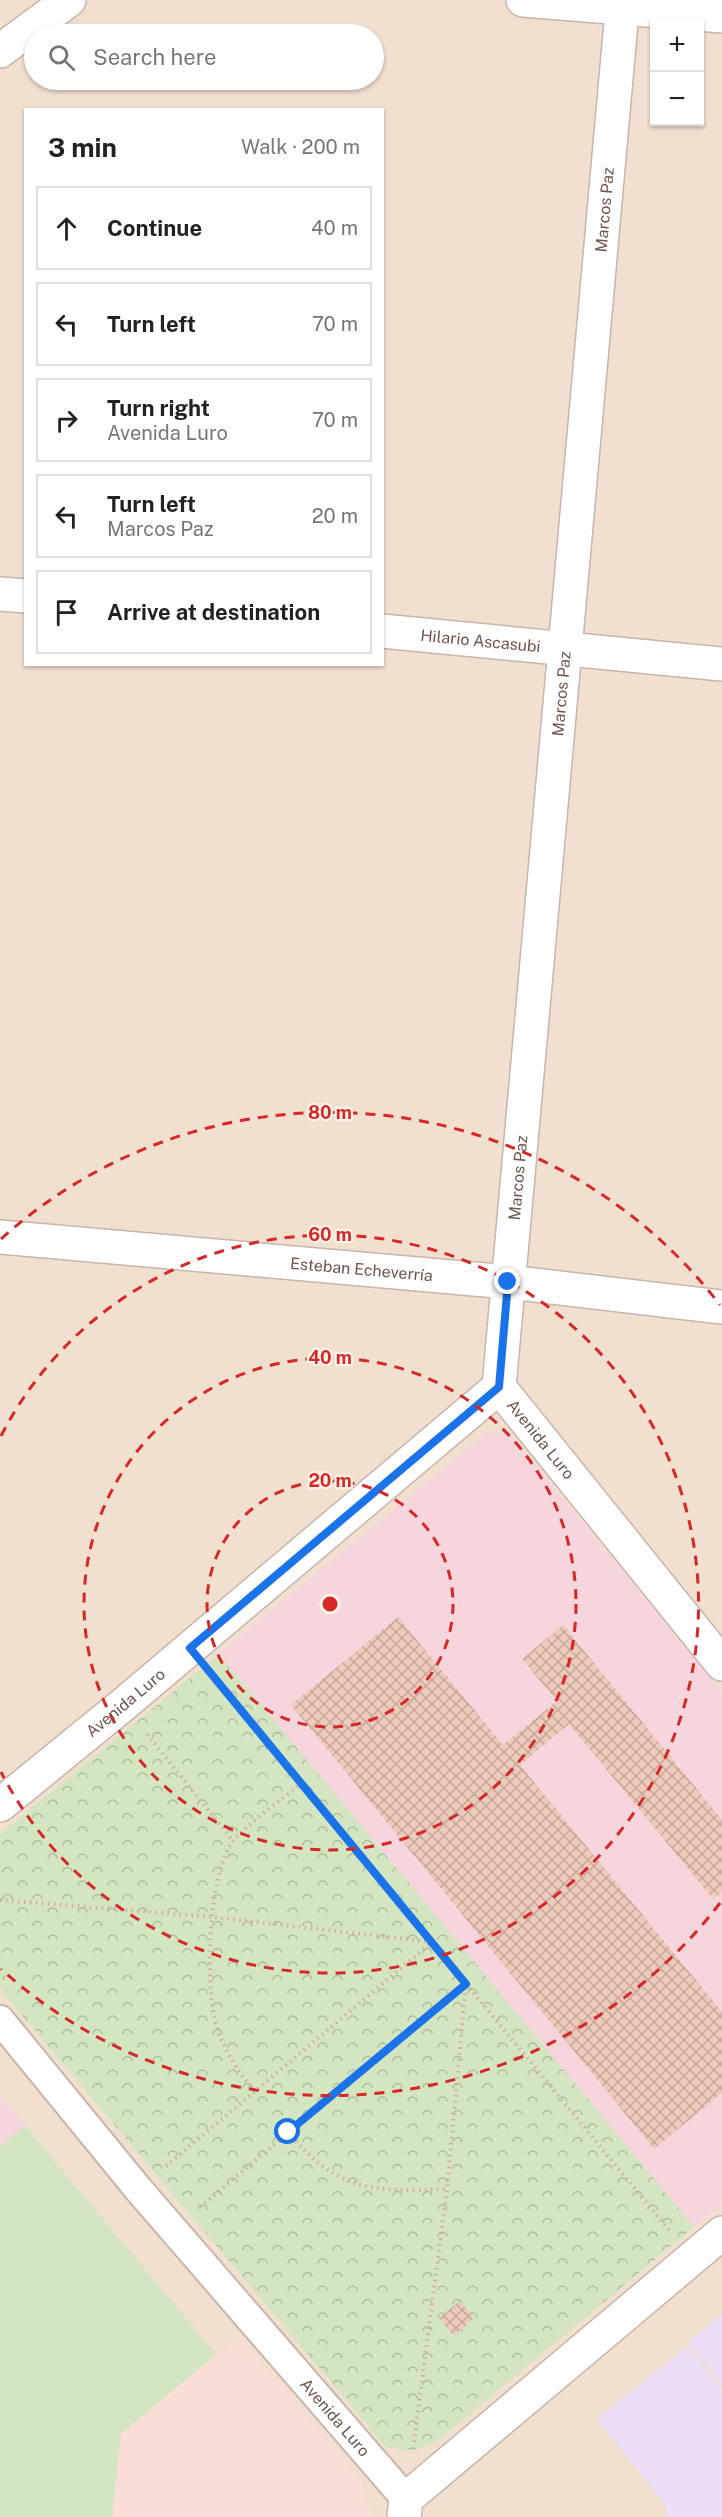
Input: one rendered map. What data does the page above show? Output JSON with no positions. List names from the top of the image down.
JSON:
{
  "streets": {
    "street": [
      "Marcos Paz",
      "Hilario Ascasubi",
      "Esteban Echeverría",
      "Avenida Luro"
    ]
  },
  "crossings": [
    ["Marcos Paz", "Hilario Ascasubi"],
    ["Marcos Paz", "Esteban Echeverría"],
    ["Marcos Paz", "Avenida Luro"]
  ],
  "page": {
    "map_buttons": ["+", "−"],
    "search": "Search here",
    "heading": ["3 min", "Walk · 200 m"],
    "list": [
      ["Continue", "40 m"],
      ["Turn left", "70 m"],
      ["Turn right", "Avenida Luro", "70 m"],
      ["Turn left", "Marcos Paz", "20 m"],
      "Arrive at destination"
    ]
  },
  "rings": [
    "80 m",
    "60 m",
    "40 m",
    "20 m"
  ]
}
